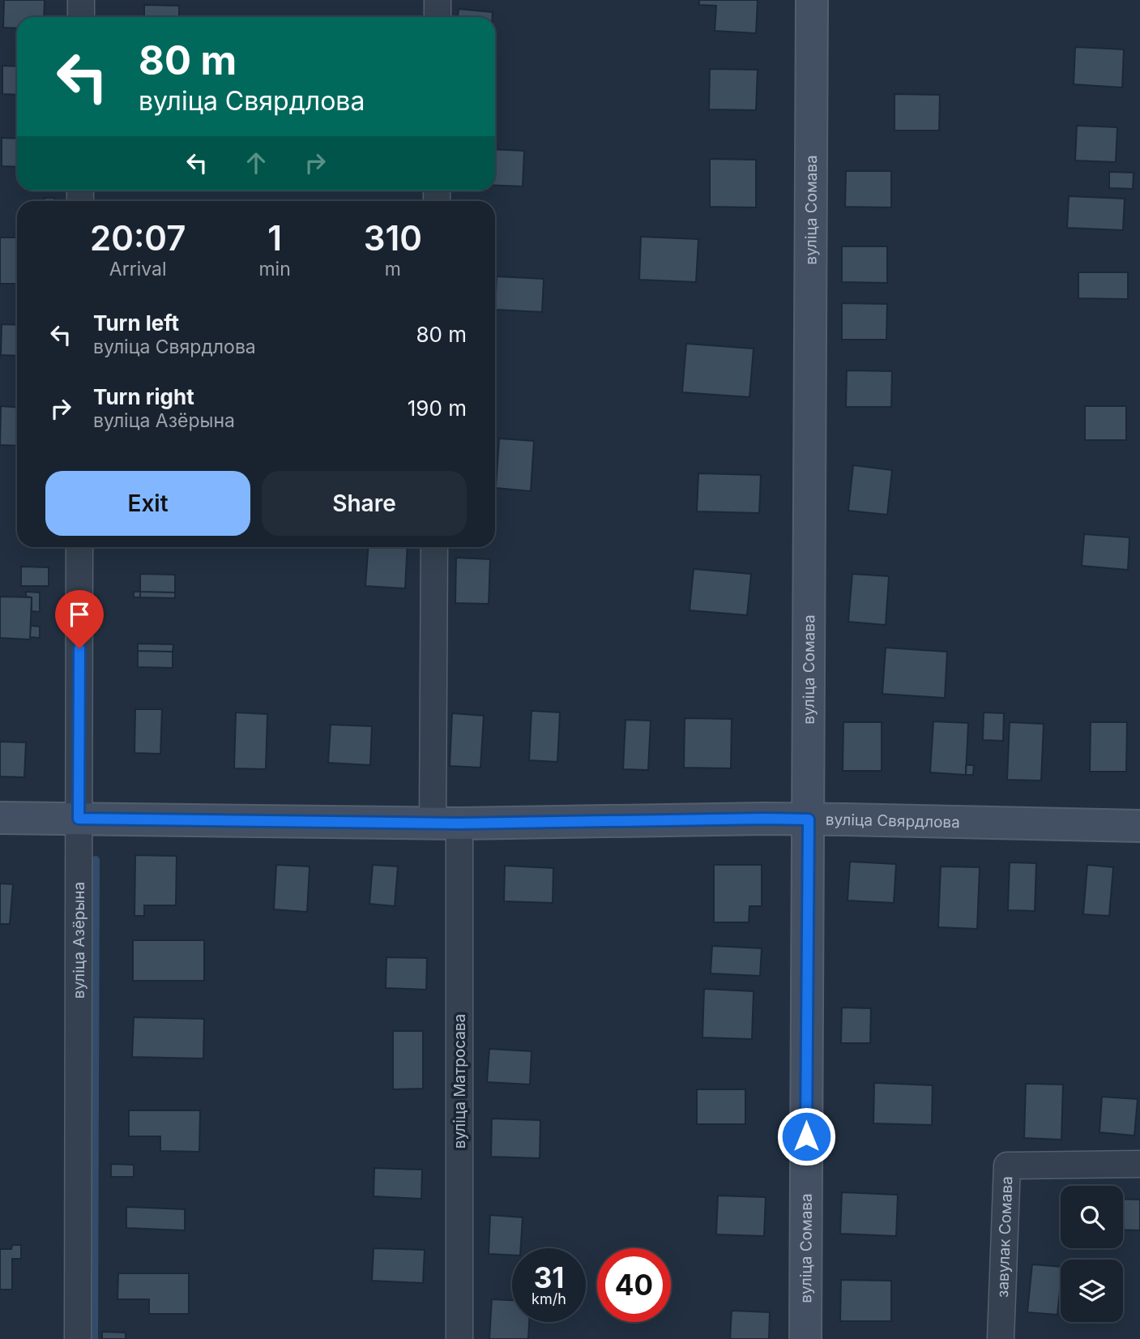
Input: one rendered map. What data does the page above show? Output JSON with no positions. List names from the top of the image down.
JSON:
{
  "streets": {
    "street": [
      "вуліца Сомава",
      "вуліца Свярдлова",
      "вуліца Азёрына",
      "вуліца Матросава",
      "завулак Сомава"
    ]
  },
  "crossings": [
    ["вуліца Сомава", "вуліца Свярдлова"],
    ["вуліца Свярдлова", "вуліца Азёрына"],
    ["вуліца Свярдлова", "вуліца Матросава"]
  ],
  "page": {
    "turn": ["80 m", "вуліца Свярдлова"],
    "eta": [
      "20:07",
      "Arrival",
      "1",
      "min",
      "310",
      "m"
    ],
    "list": [
      {
        "name": "Turn left",
        "note": "вуліца Свярдлова",
        "value": "80 m"
      },
      {
        "name": "Turn right",
        "note": "вуліца Азёрына",
        "value": "190 m"
      }
    ],
    "buttons": ["Exit", "Share"],
    "speed": "31 km/h",
    "limit": "40"
  }
}
